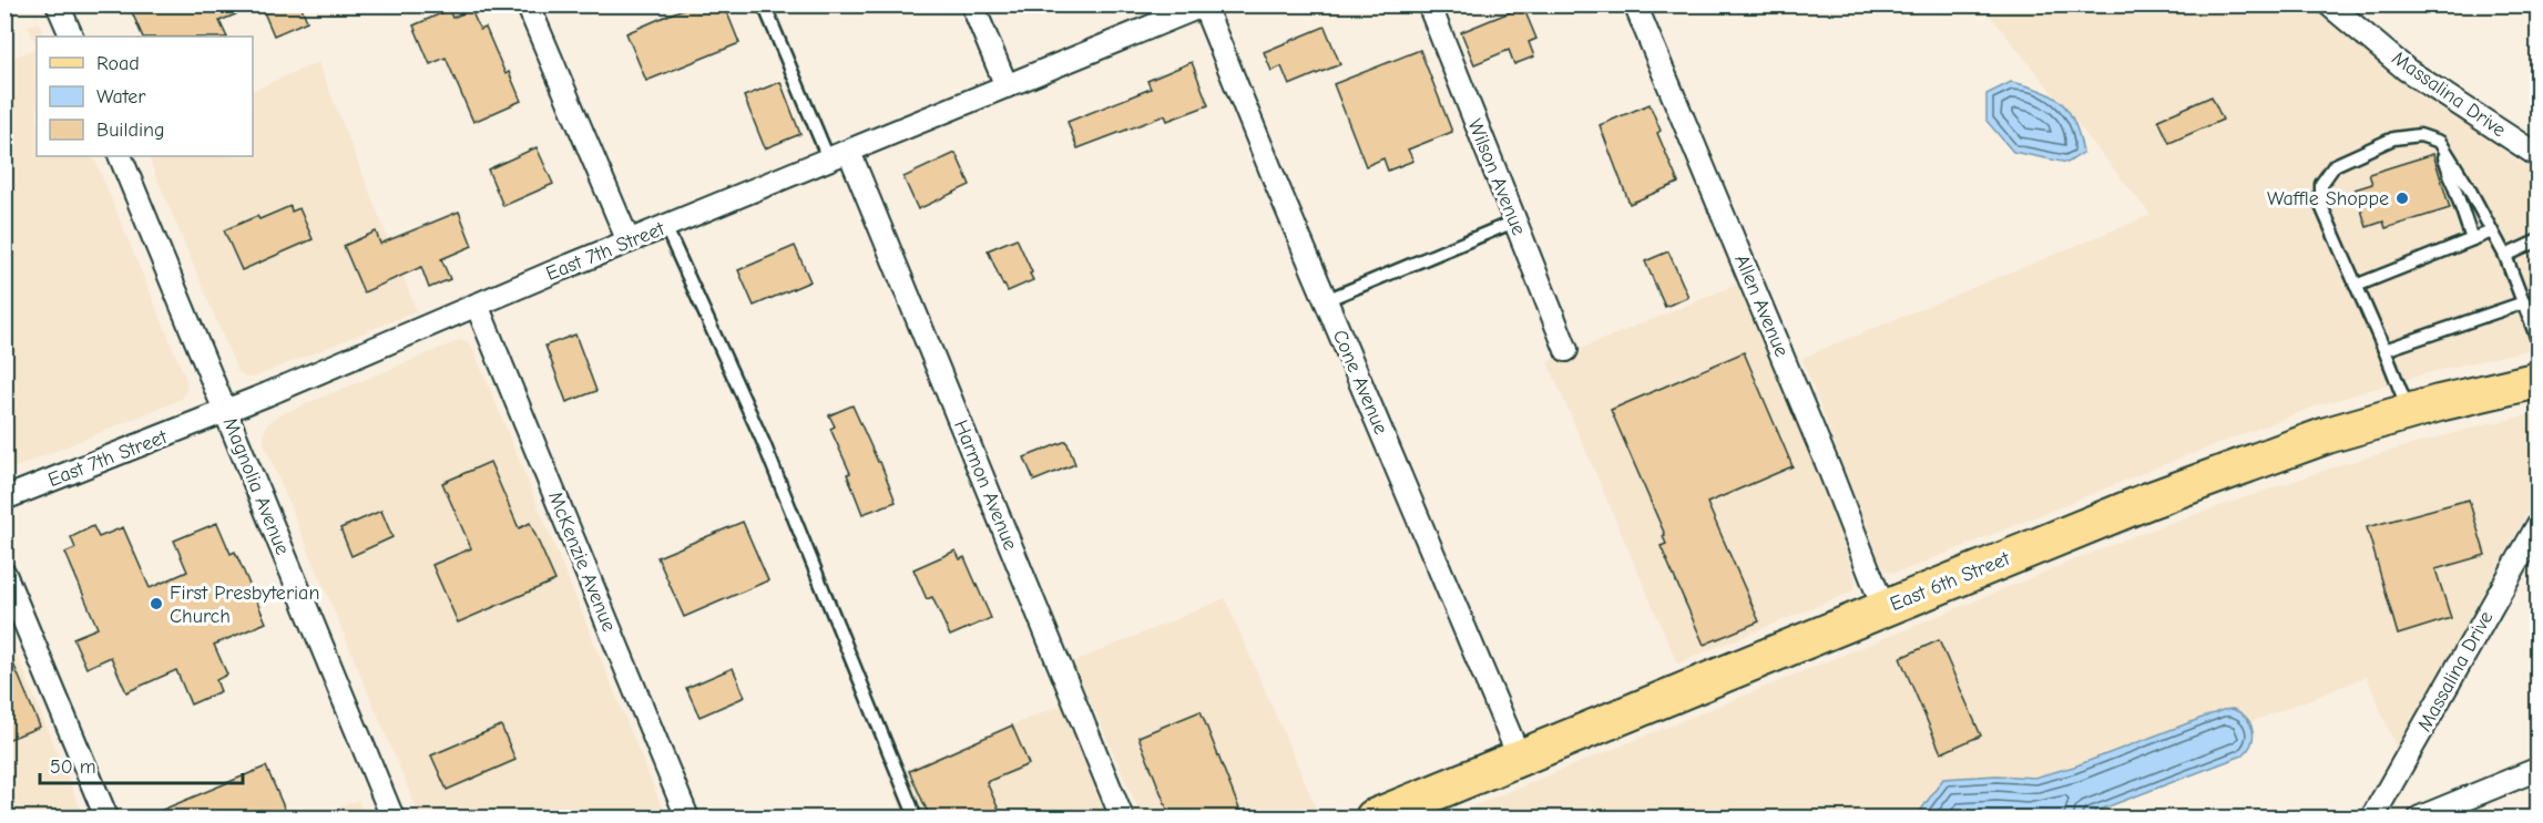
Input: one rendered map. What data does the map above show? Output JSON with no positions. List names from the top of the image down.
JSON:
{
  "streets": {
    "main road": ["East 6th Street"],
    "street": [
      "Massalina Drive",
      "Wilson Avenue",
      "East 7th Street",
      "Allen Avenue",
      "Cone Avenue",
      "Harmon Avenue",
      "Magnolia Avenue",
      "McKenzie Avenue"
    ]
  },
  "crossings": [
    ["East 7th Street", "Cone Avenue"],
    ["East 7th Street", "Harmon Avenue"],
    ["East 7th Street", "Magnolia Avenue"],
    ["East 7th Street", "McKenzie Avenue"],
    ["Allen Avenue", "East 6th Street"],
    ["Cone Avenue", "East 6th Street"]
  ],
  "places": ["Waffle Shoppe", "First Presbyterian Church"],
  "legend": ["Road", "Water", "Building"],
  "scale_bar": "50 m"
}
